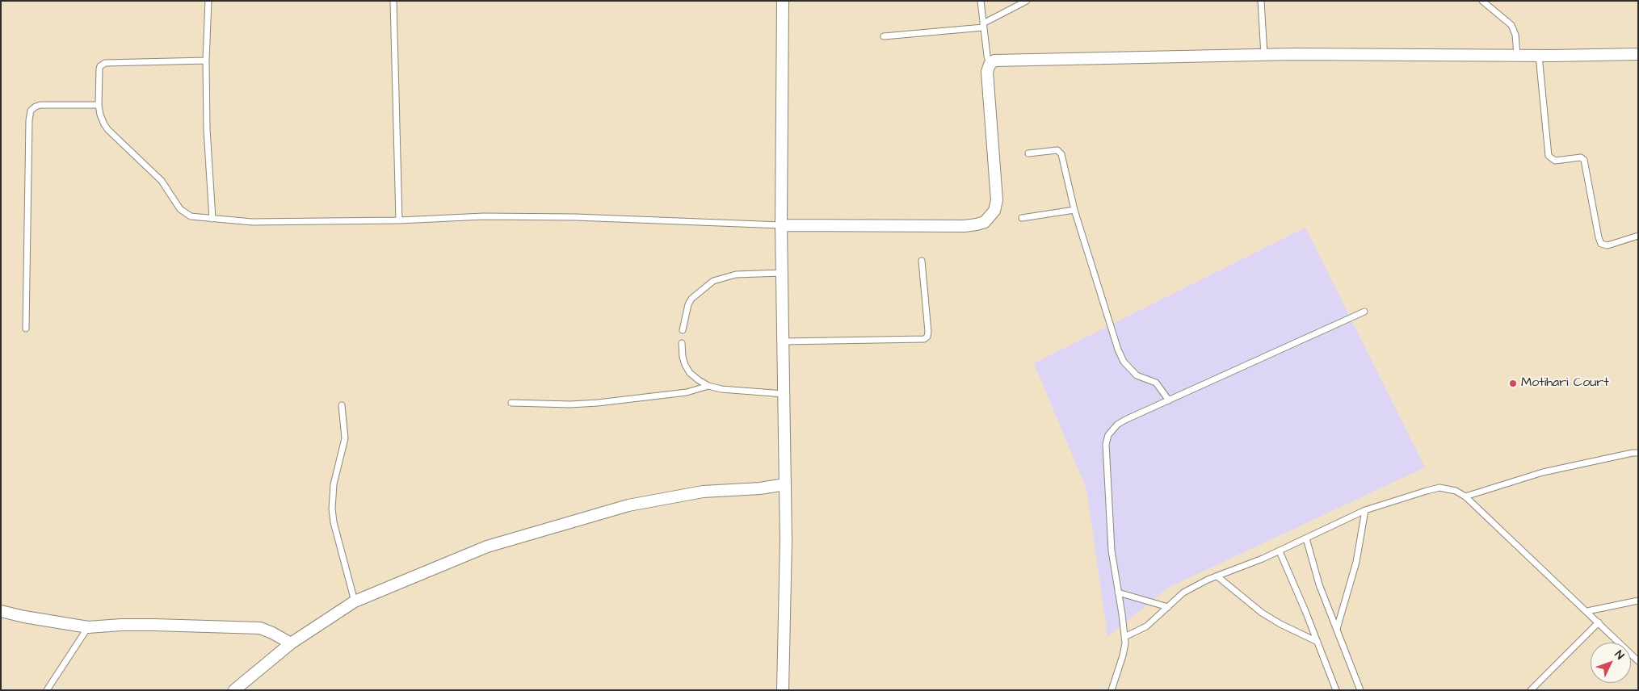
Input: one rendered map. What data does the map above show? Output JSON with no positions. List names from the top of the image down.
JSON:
{
  "places": ["Motihari Court"],
  "north": "top right"
}
